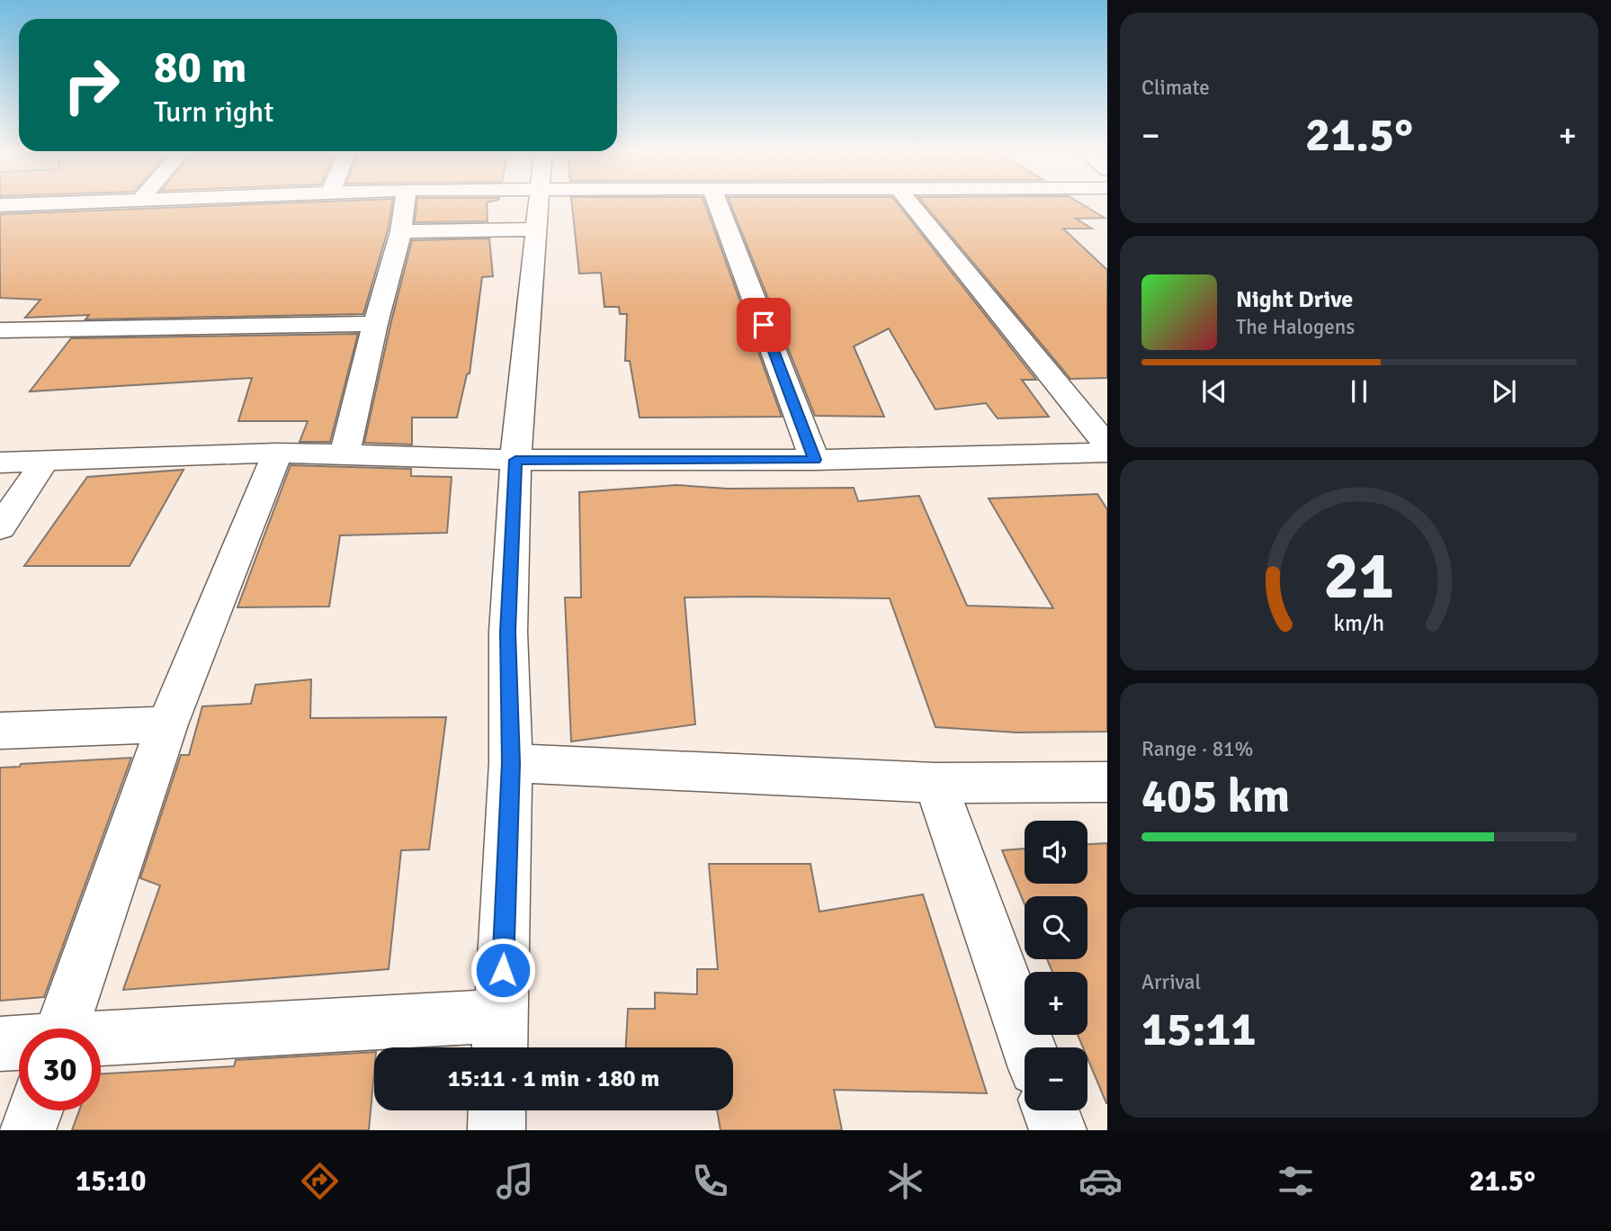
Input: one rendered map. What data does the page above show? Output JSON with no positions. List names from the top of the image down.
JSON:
{
  "page": {
    "tile": [
      "Climate",
      ["Range · 81%", "405 km"],
      ["Arrival", "15:11"]
    ],
    "turn": ["80 m", "Turn right"],
    "heat": ["−", "21.5°", "+"],
    "song": ["Night Drive", "The Halogens"],
    "map_buttons": ["+", "−"],
    "limit": "30",
    "trip": "15:11 · 1 min · 180 m",
    "tabs": ["15:10", "21.5°"],
    "gauge": ["21", "km/h"]
  }
}
